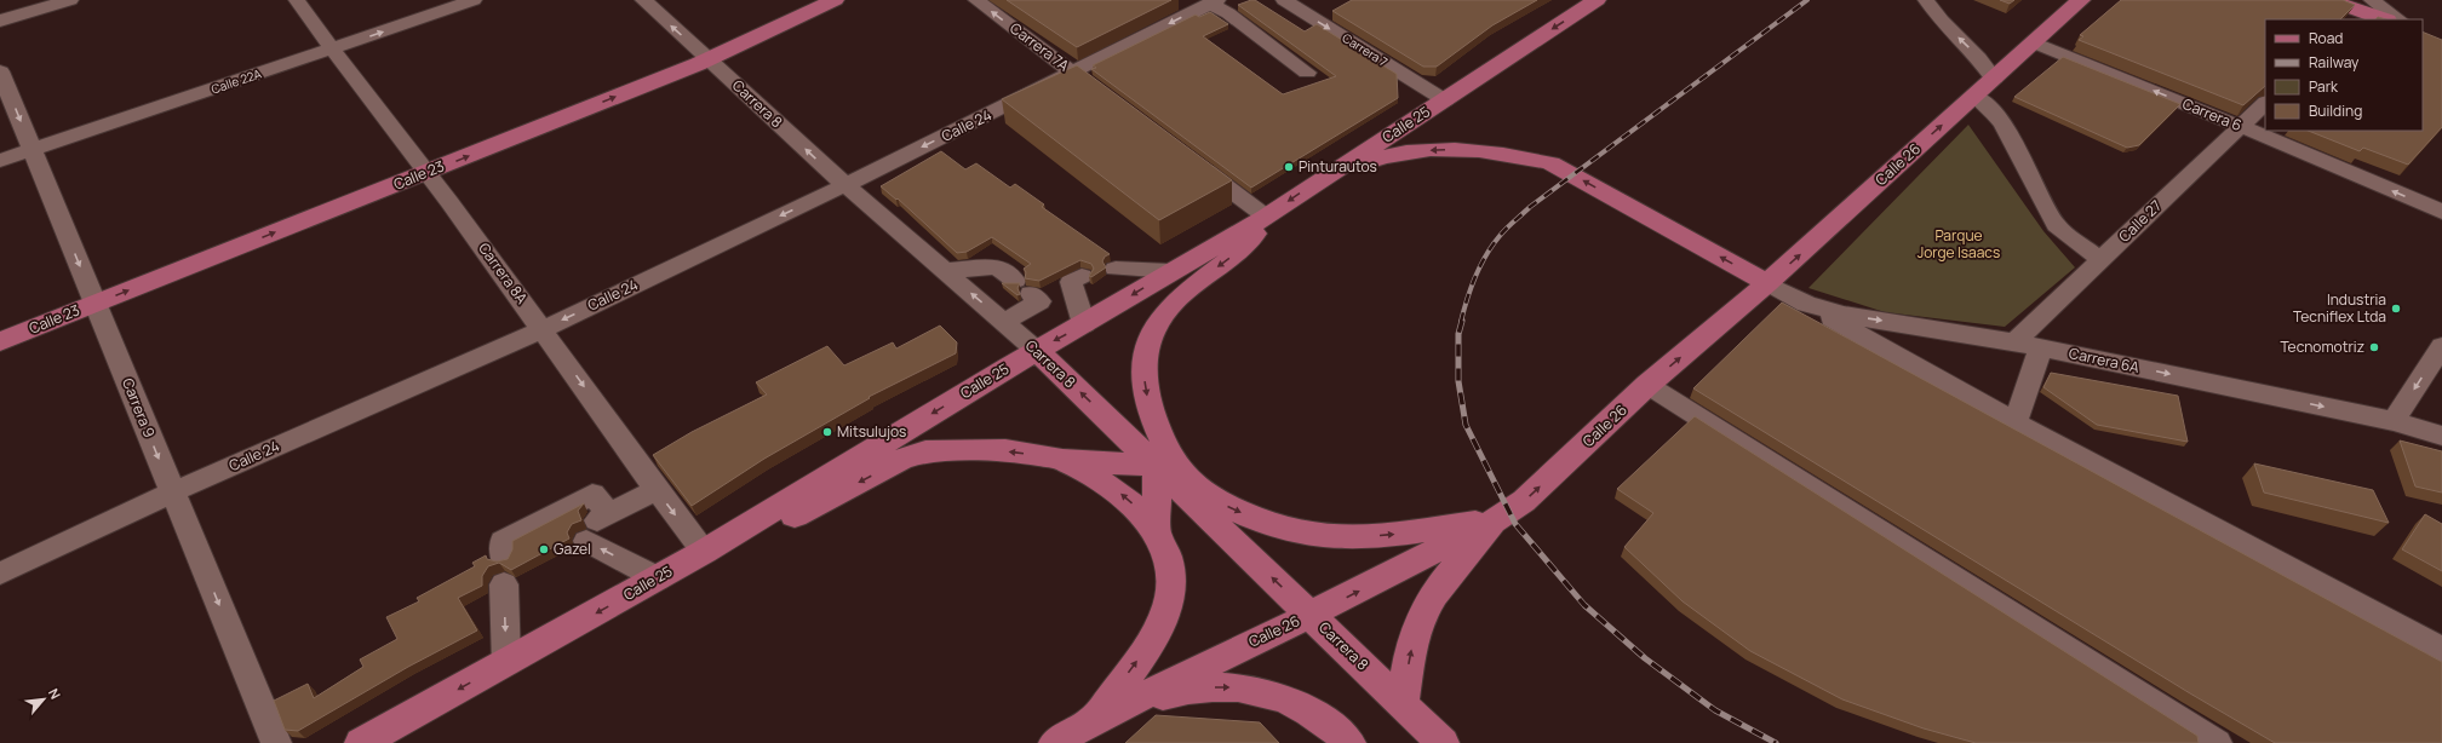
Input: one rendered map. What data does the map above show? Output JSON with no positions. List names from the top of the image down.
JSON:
{
  "streets": {
    "main road": [
      "Carrera 8",
      "Calle 25",
      "Calle 26",
      "Calle 23"
    ],
    "street": [
      "Carrera 7A",
      "Carrera 7",
      "Calle 22A",
      "Carrera 6",
      "Calle 24",
      "Calle 27",
      "Carrera 8A",
      "Carrera 6A",
      "Carrera 9"
    ]
  },
  "crossings": [
    ["Carrera 7A", "Calle 24"],
    ["Carrera 7", "Calle 25"],
    ["Calle 22A", "Carrera 8A"],
    ["Calle 22A", "Carrera 9"],
    ["Carrera 8", "Calle 25"],
    ["Carrera 8", "Calle 24"],
    ["Carrera 8", "Calle 26"],
    ["Carrera 8", "Calle 23"],
    ["Carrera 6", "Calle 26"],
    ["Carrera 6", "Calle 27"],
    ["Calle 25", "Carrera 8A"],
    ["Calle 24", "Carrera 8A"],
    ["Calle 24", "Carrera 9"],
    ["Calle 26", "Carrera 6A"],
    ["Calle 23", "Carrera 8A"],
    ["Calle 23", "Carrera 9"],
    ["Calle 27", "Carrera 6A"]
  ],
  "one_way": [
    "Carrera 7A",
    "Carrera 8",
    "Carrera 6",
    "Calle 24",
    "Calle 26",
    "Calle 23",
    "Carrera 8A",
    "Carrera 9"
  ],
  "parks": ["Parque Jorge Isaacs"],
  "places": [
    "Pinturautos",
    "Industria Tecniflex Ltda",
    "Tecnomotriz",
    "Mitsulujos",
    "Gazel"
  ],
  "legend": [
    "Road",
    "Railway",
    "Park",
    "Building"
  ],
  "north": "top right"
}
